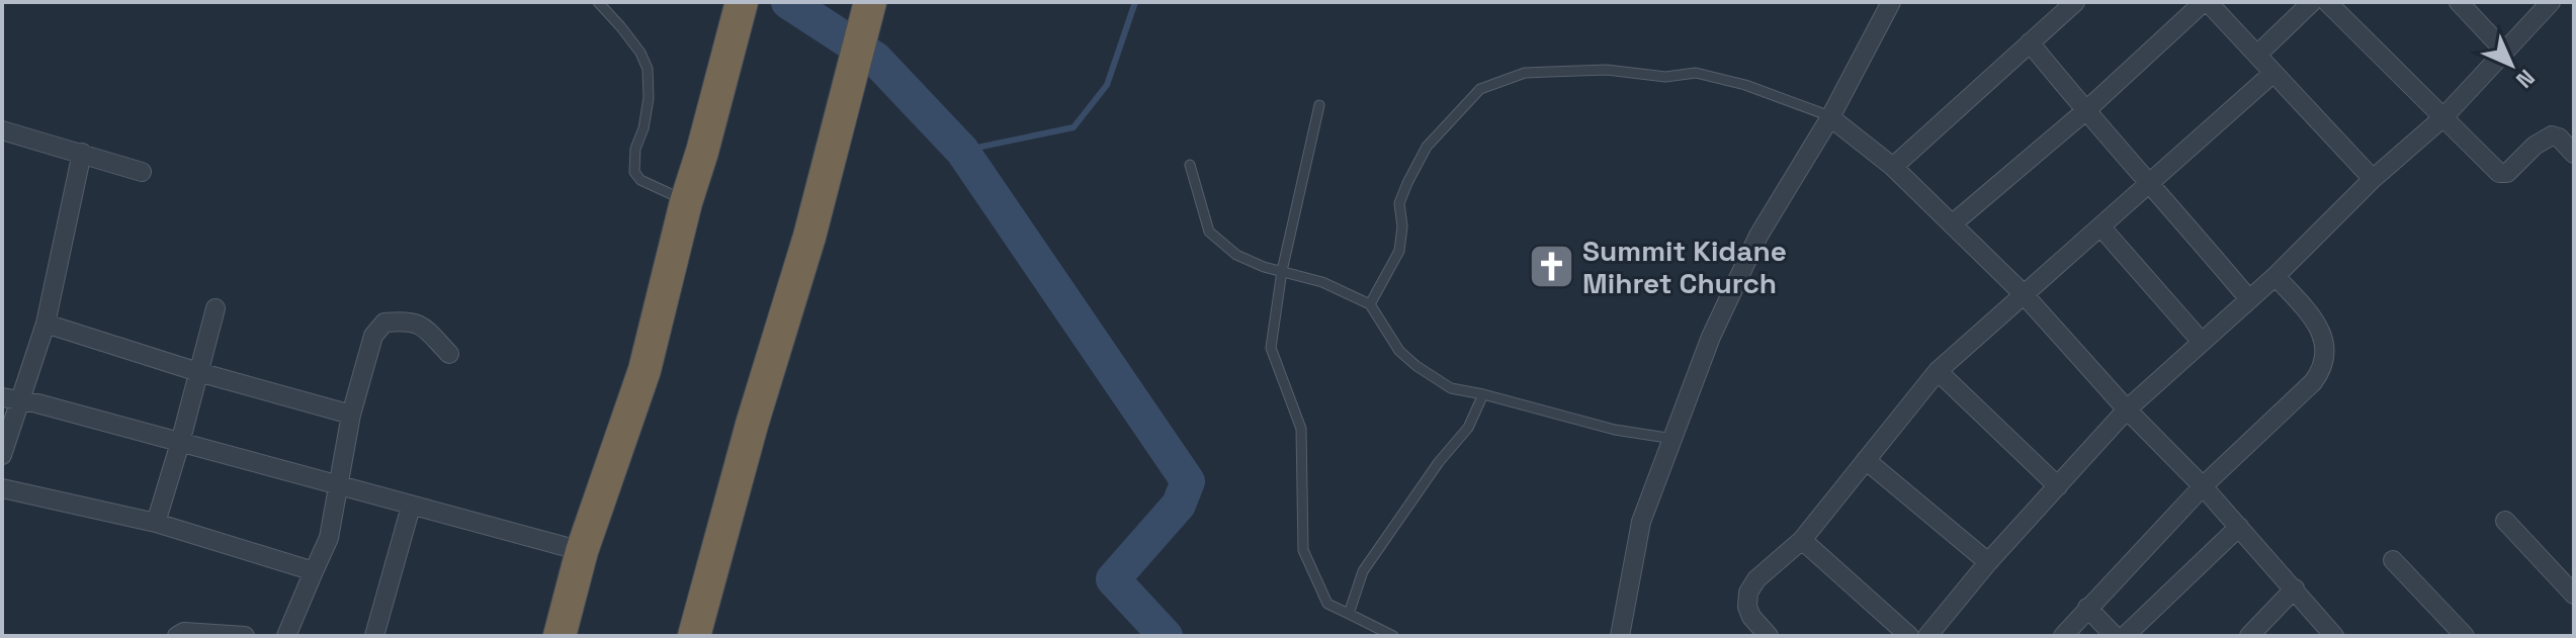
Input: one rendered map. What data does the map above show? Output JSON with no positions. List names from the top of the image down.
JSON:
{
  "places": {
    "church": ["Summit Kidane Mihret Church"]
  },
  "north": "bottom right"
}
